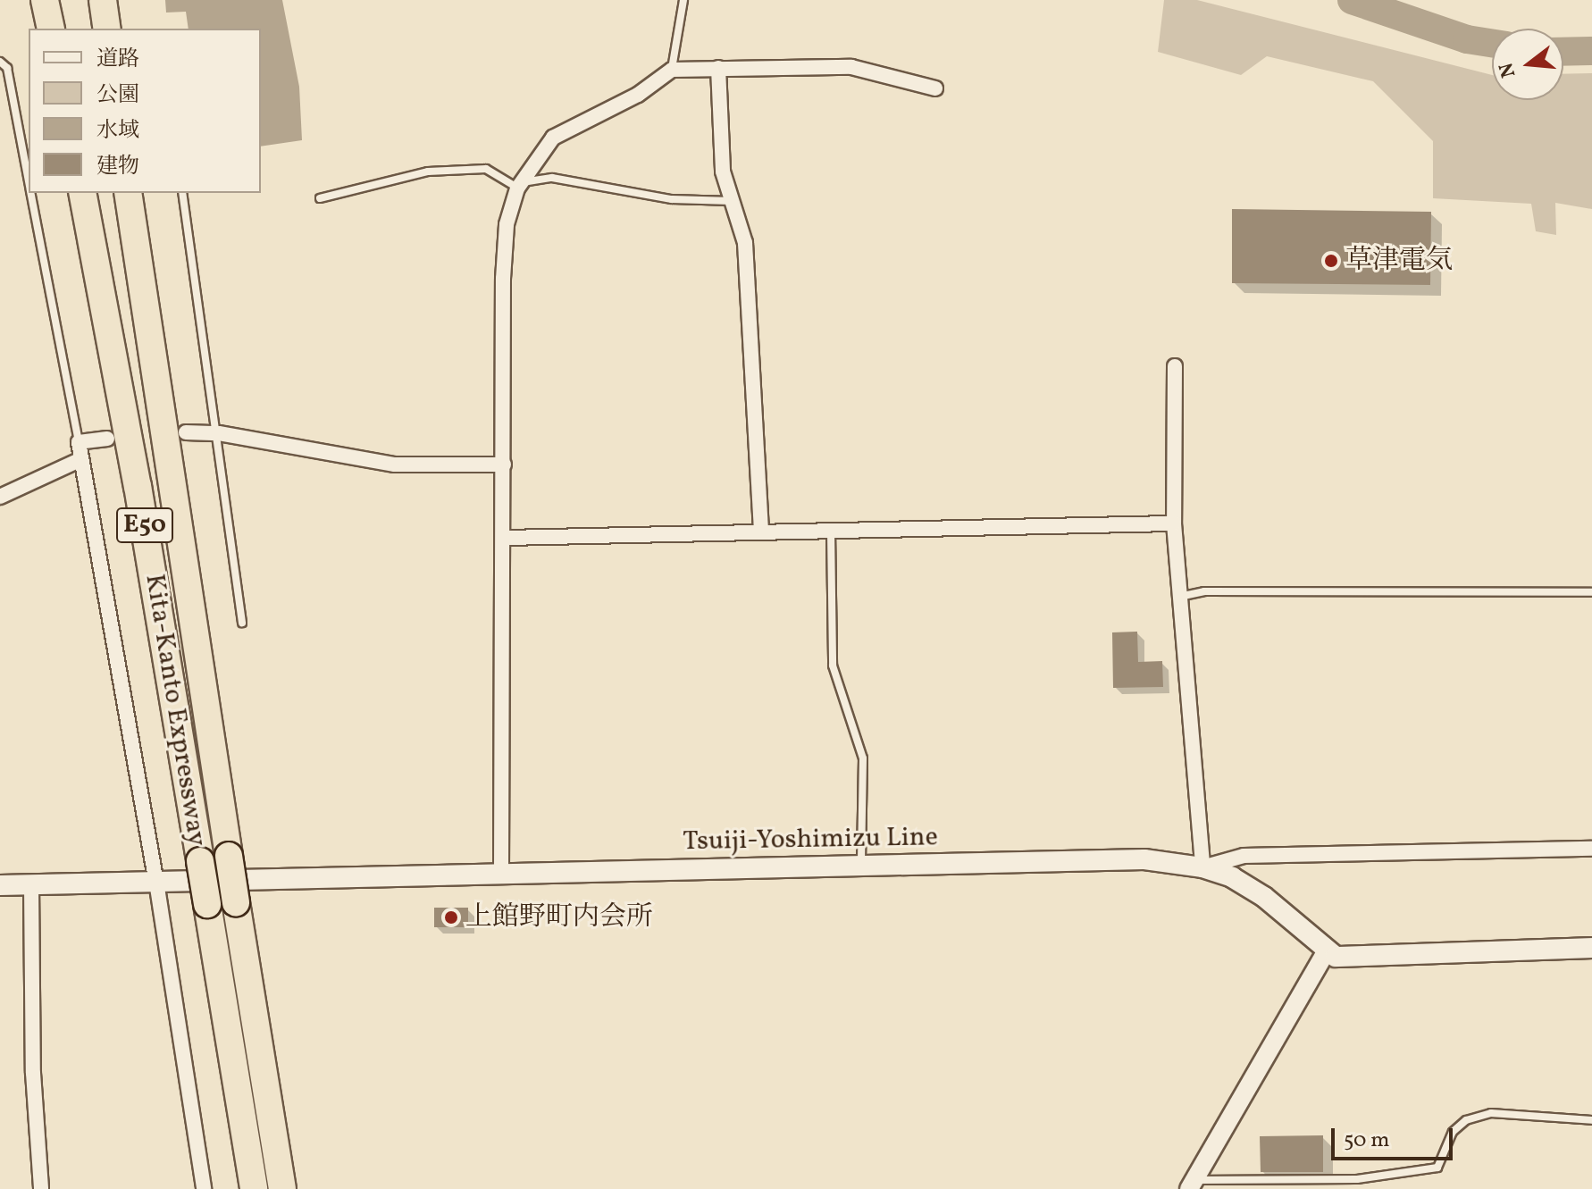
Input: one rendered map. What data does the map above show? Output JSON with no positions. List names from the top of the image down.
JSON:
{
  "streets": {
    "highway": ["E50", "Kita-Kanto Expressway"],
    "main road": ["Tsuiji-Yoshimizu Line"]
  },
  "places": ["草津電気", "上館野町内会所"],
  "legend": [
    "道路",
    "公園",
    "水域",
    "建物"
  ],
  "scale_bar": "50 m",
  "north": "left"
}
